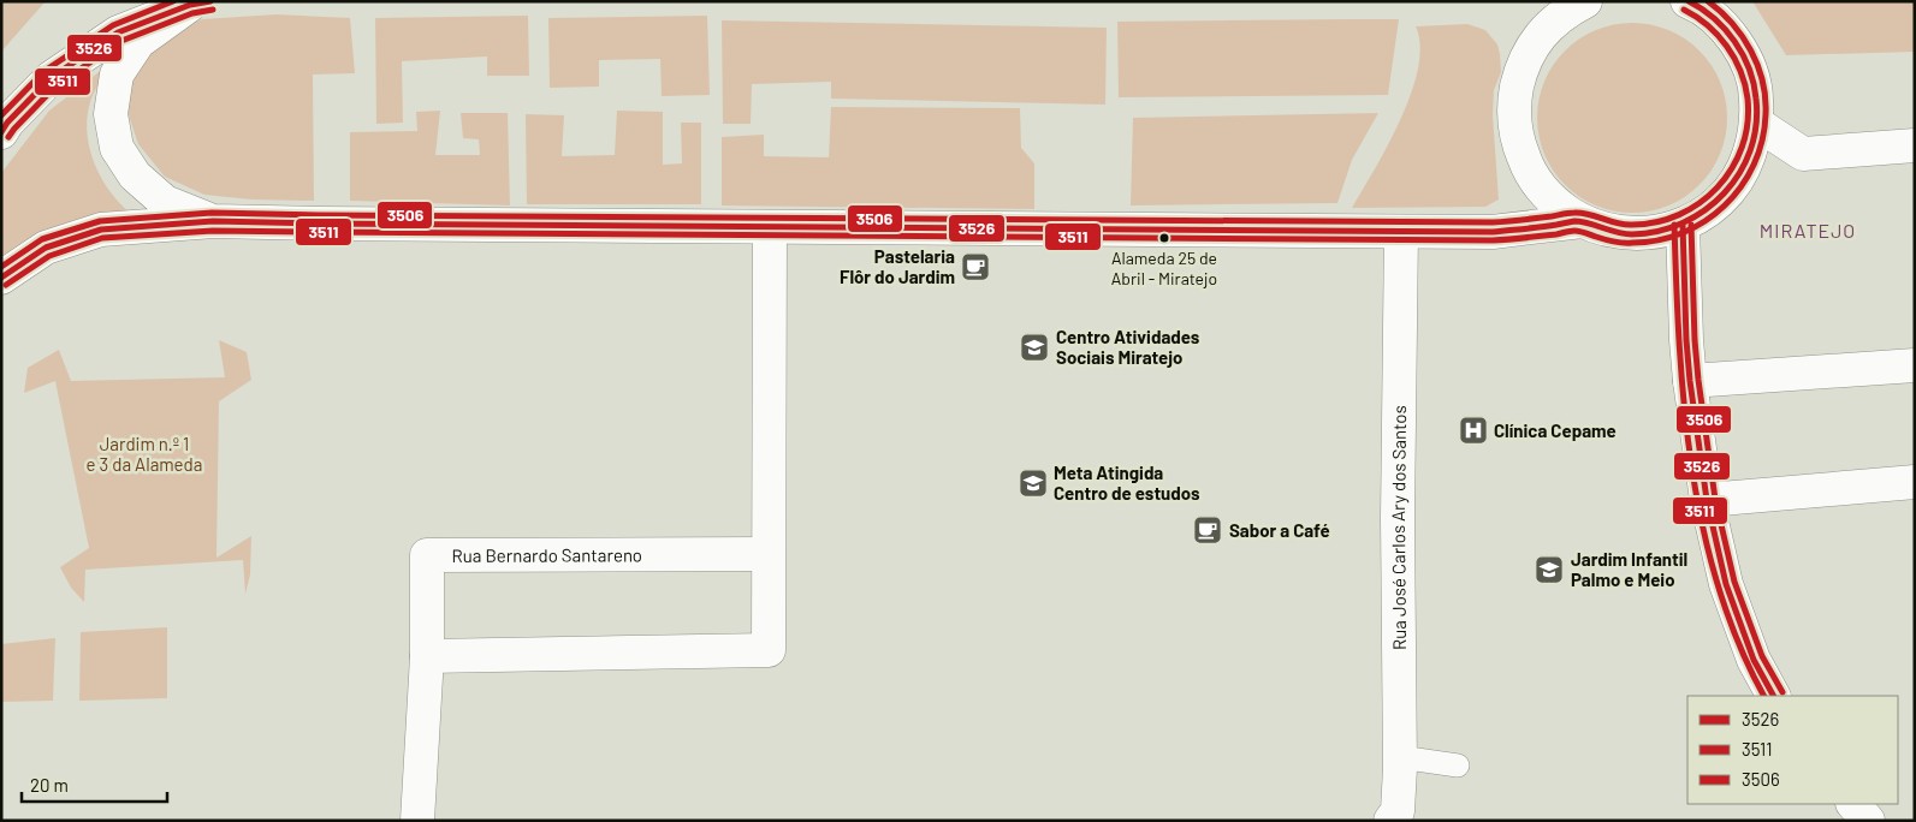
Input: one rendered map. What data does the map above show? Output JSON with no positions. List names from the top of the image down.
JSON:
{
  "streets": {
    "street": ["Rua José Carlos Ary dos Santos", "Rua Bernardo Santareno"]
  },
  "districts": ["MIRATEJO"],
  "parks": ["Jardim n.º 1 e 3 da Alameda"],
  "places": {
    "other": ["Alameda 25 de Abril - Miratejo"],
    "cafe": ["Pastelaria Flôr do Jardim", "Sabor a Café"],
    "school or university": ["Centro Atividades Sociais Miratejo", "Meta Atingida Centro de estudos", "Jardim Infantil Palmo e Meio"],
    "hospital": ["Clínica Cepame"]
  },
  "lines": ["transit line 3526", "transit line 3511", "transit line 3506"],
  "legend": ["3526", "3511", "3506"],
  "scale_bar": "20 m"
}
